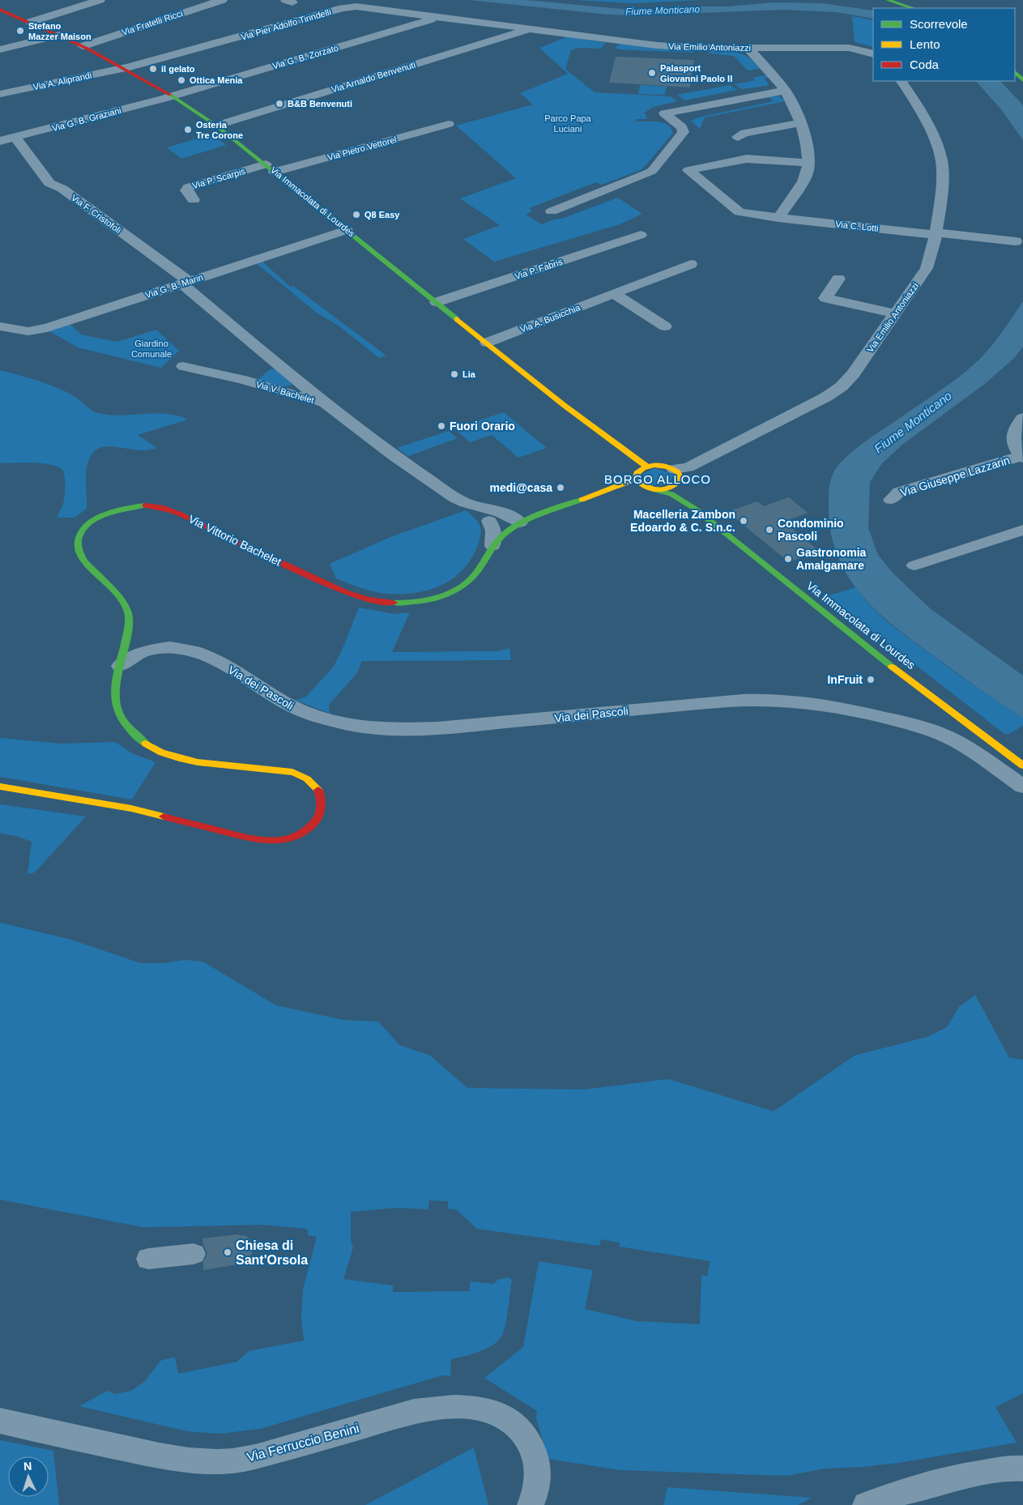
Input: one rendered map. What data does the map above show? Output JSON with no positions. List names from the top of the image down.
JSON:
{
  "streets": {
    "street": [
      "Via Fratelli Ricci",
      "Via Pier Adolfo Tirindelli",
      "Via Emilio Antoniazzi",
      "Via G. B. Zorzato",
      "Via Arnaldo Benvenuti",
      "Via A. Aliprandi",
      "Via G. B. Graziani",
      "Via Pietro Vettorel",
      "Via P. Scarpis",
      "Via Immacolata di Lourdes",
      "Via F. Cristofoli",
      "Via C. Lotti",
      "Via P. Fabris",
      "Via G. B. Marin",
      "Via A. Busicchia",
      "Via V. Bachelet",
      "Via Giuseppe Lazzarin",
      "Via Vittorio Bachelet",
      "Via dei Pascoli",
      "Via Ferruccio Benini"
    ]
  },
  "crossings": [
    ["Via Fratelli Ricci", "Via Immacolata di Lourdes"],
    ["Via Pier Adolfo Tirindelli", "Via Emilio Antoniazzi"],
    ["Via Pier Adolfo Tirindelli", "Via G. B. Zorzato"],
    ["Via Pier Adolfo Tirindelli", "Via Arnaldo Benvenuti"],
    ["Via Pier Adolfo Tirindelli", "Via A. Aliprandi"],
    ["Via Pier Adolfo Tirindelli", "Via Immacolata di Lourdes"],
    ["Via Emilio Antoniazzi", "Via C. Lotti"],
    ["Via G. B. Zorzato", "Via G. B. Graziani"],
    ["Via G. B. Zorzato", "Via Immacolata di Lourdes"],
    ["Via Arnaldo Benvenuti", "Via Immacolata di Lourdes"],
    ["Via A. Aliprandi", "Via Immacolata di Lourdes"],
    ["Via G. B. Graziani", "Via Immacolata di Lourdes"],
    ["Via G. B. Graziani", "Via F. Cristofoli"],
    ["Via Pietro Vettorel", "Via P. Scarpis"],
    ["Via Pietro Vettorel", "Via Immacolata di Lourdes"],
    ["Via P. Scarpis", "Via Immacolata di Lourdes"],
    ["Via Immacolata di Lourdes", "Via P. Fabris"],
    ["Via Immacolata di Lourdes", "Via G. B. Marin"],
    ["Via Immacolata di Lourdes", "Via A. Busicchia"],
    ["Via Immacolata di Lourdes", "Via Vittorio Bachelet"],
    ["Via F. Cristofoli", "Via G. B. Marin"],
    ["Via F. Cristofoli", "Via Vittorio Bachelet"],
    ["Via G. B. Marin", "Via Vittorio Bachelet"],
    ["Via V. Bachelet", "Via Vittorio Bachelet"],
    ["Via Vittorio Bachelet", "Via dei Pascoli"]
  ],
  "districts": ["BORGO ALLOCO"],
  "water": ["Fiume Monticano"],
  "parks": ["Parco Papa Luciani", "Giardino Comunale"],
  "places": [
    "Stefano Mazzer Maison",
    "il gelato",
    "Palasport Giovanni Paolo II",
    "Ottica Menia",
    "B&B Benvenuti",
    "Osteria Tre Corone",
    "Q8 Easy",
    "Lia",
    "Fuori Orario",
    "medi@casa",
    "Macelleria Zambon Edoardo & C. S.n.c.",
    "Condominio Pascoli",
    "Gastronomia Amalgamare",
    "InFruit",
    "Chiesa di Sant'Orsola"
  ],
  "legend": ["Scorrevole", "Lento", "Coda"],
  "north": "top"
}
